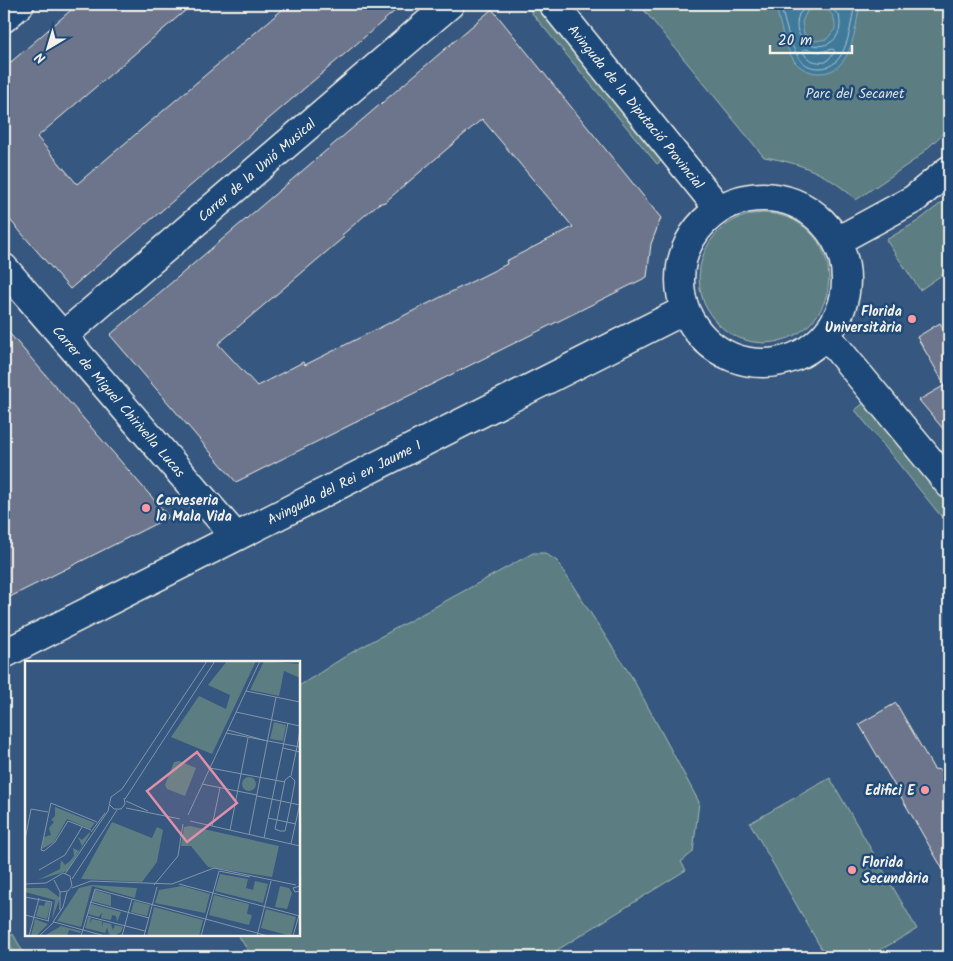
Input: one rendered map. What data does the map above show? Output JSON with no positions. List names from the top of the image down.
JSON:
{
  "streets": {
    "street": [
      "Avinguda de la Diputació Provincial",
      "Carrer de la Unió Musical",
      "Carrer de Miguel Chirivella Lucas",
      "Avinguda del Rei en Jaume I"
    ]
  },
  "crossings": [
    ["Avinguda de la Diputació Provincial", "Avinguda del Rei en Jaume I"],
    ["Carrer de la Unió Musical", "Carrer de Miguel Chirivella Lucas"],
    ["Carrer de Miguel Chirivella Lucas", "Avinguda del Rei en Jaume I"]
  ],
  "parks": ["Parc del Secanet"],
  "places": [
    "Florida Universitària",
    "Cerveseria la Mala Vida",
    "Edifici E",
    "Florida Secundària"
  ],
  "scale_bar": "20 m",
  "north": "bottom left"
}
